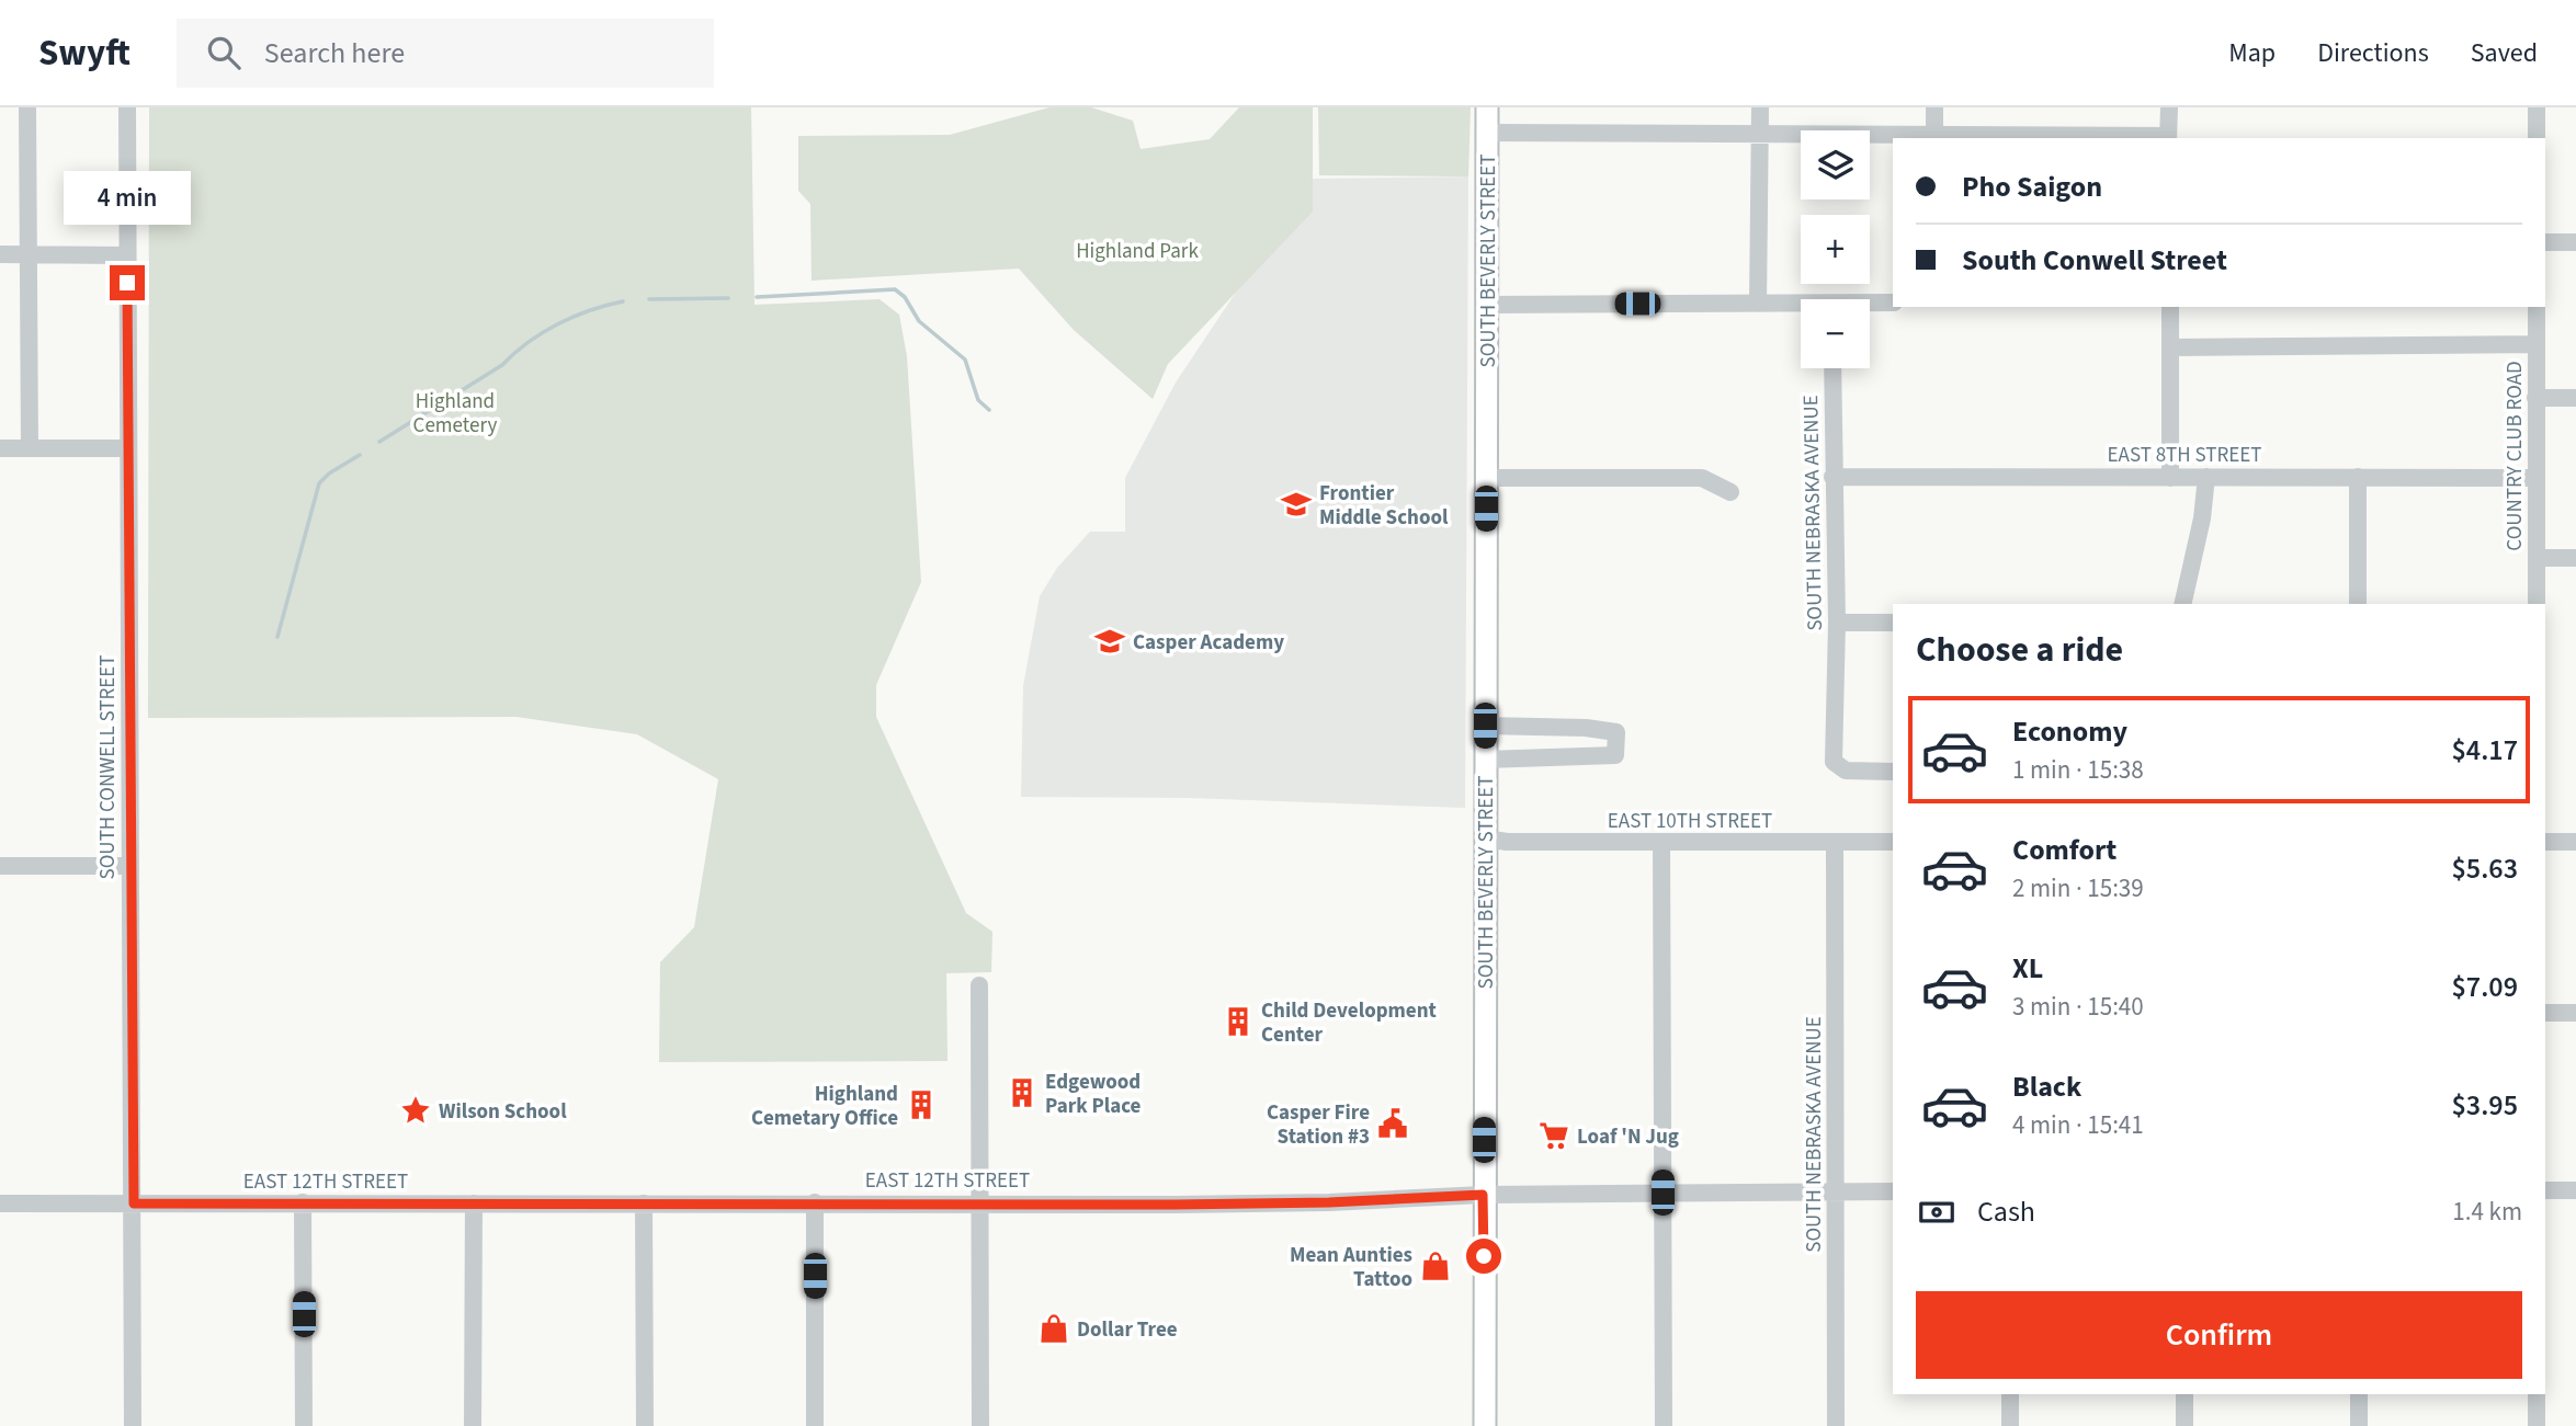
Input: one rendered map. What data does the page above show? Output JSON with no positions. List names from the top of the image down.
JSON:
{
  "streets": {
    "main road": ["SOUTH BEVERLY STREET"],
    "street": [
      "EAST 8TH STREET",
      "COUNTRY CLUB ROAD",
      "SOUTH NEBRASKA AVENUE",
      "SOUTH CONWELL STREET",
      "EAST 10TH STREET",
      "EAST 12TH STREET"
    ]
  },
  "crossings": [
    ["SOUTH BEVERLY STREET", "EAST 10TH STREET"],
    ["SOUTH BEVERLY STREET", "EAST 12TH STREET"],
    ["EAST 8TH STREET", "COUNTRY CLUB ROAD"],
    ["EAST 8TH STREET", "SOUTH NEBRASKA AVENUE"],
    ["SOUTH NEBRASKA AVENUE", "EAST 10TH STREET"],
    ["SOUTH NEBRASKA AVENUE", "EAST 12TH STREET"],
    ["SOUTH CONWELL STREET", "EAST 12TH STREET"]
  ],
  "parks": ["Highland Park", "Highland Cemetery"],
  "places": {
    "school or university": ["Frontier Middle School", "Casper Academy"],
    "building": ["Child Development Center", "Edgewood Park Place", "Highland Cemetary Office"],
    "place": ["Wilson School"],
    "public building": ["Casper Fire Station #3"],
    "supermarket": ["Loaf 'N Jug"],
    "shop": ["Mean Aunties Tattoo", "Dollar Tree"]
  },
  "page": {
    "header": "Swyft",
    "search": "Search here",
    "nav": ["Map", "Directions", "Saved"],
    "map_buttons": ["+", "−"],
    "banner": ["Pho Saigon", "South Conwell Street"],
    "bubble": "4 min",
    "heading": "Choose a ride",
    "list": [
      {
        "name": "Economy",
        "note": "1 min · 15:38",
        "value": "$4.17"
      },
      {
        "name": "Comfort",
        "note": "2 min · 15:39",
        "value": "$5.63"
      },
      {
        "name": "XL",
        "note": "3 min · 15:40",
        "value": "$7.09"
      },
      {
        "name": "Black",
        "note": "4 min · 15:41",
        "value": "$3.95"
      }
    ],
    "pay": ["Cash", "1.4 km"],
    "buttons": "Confirm"
  }
}
